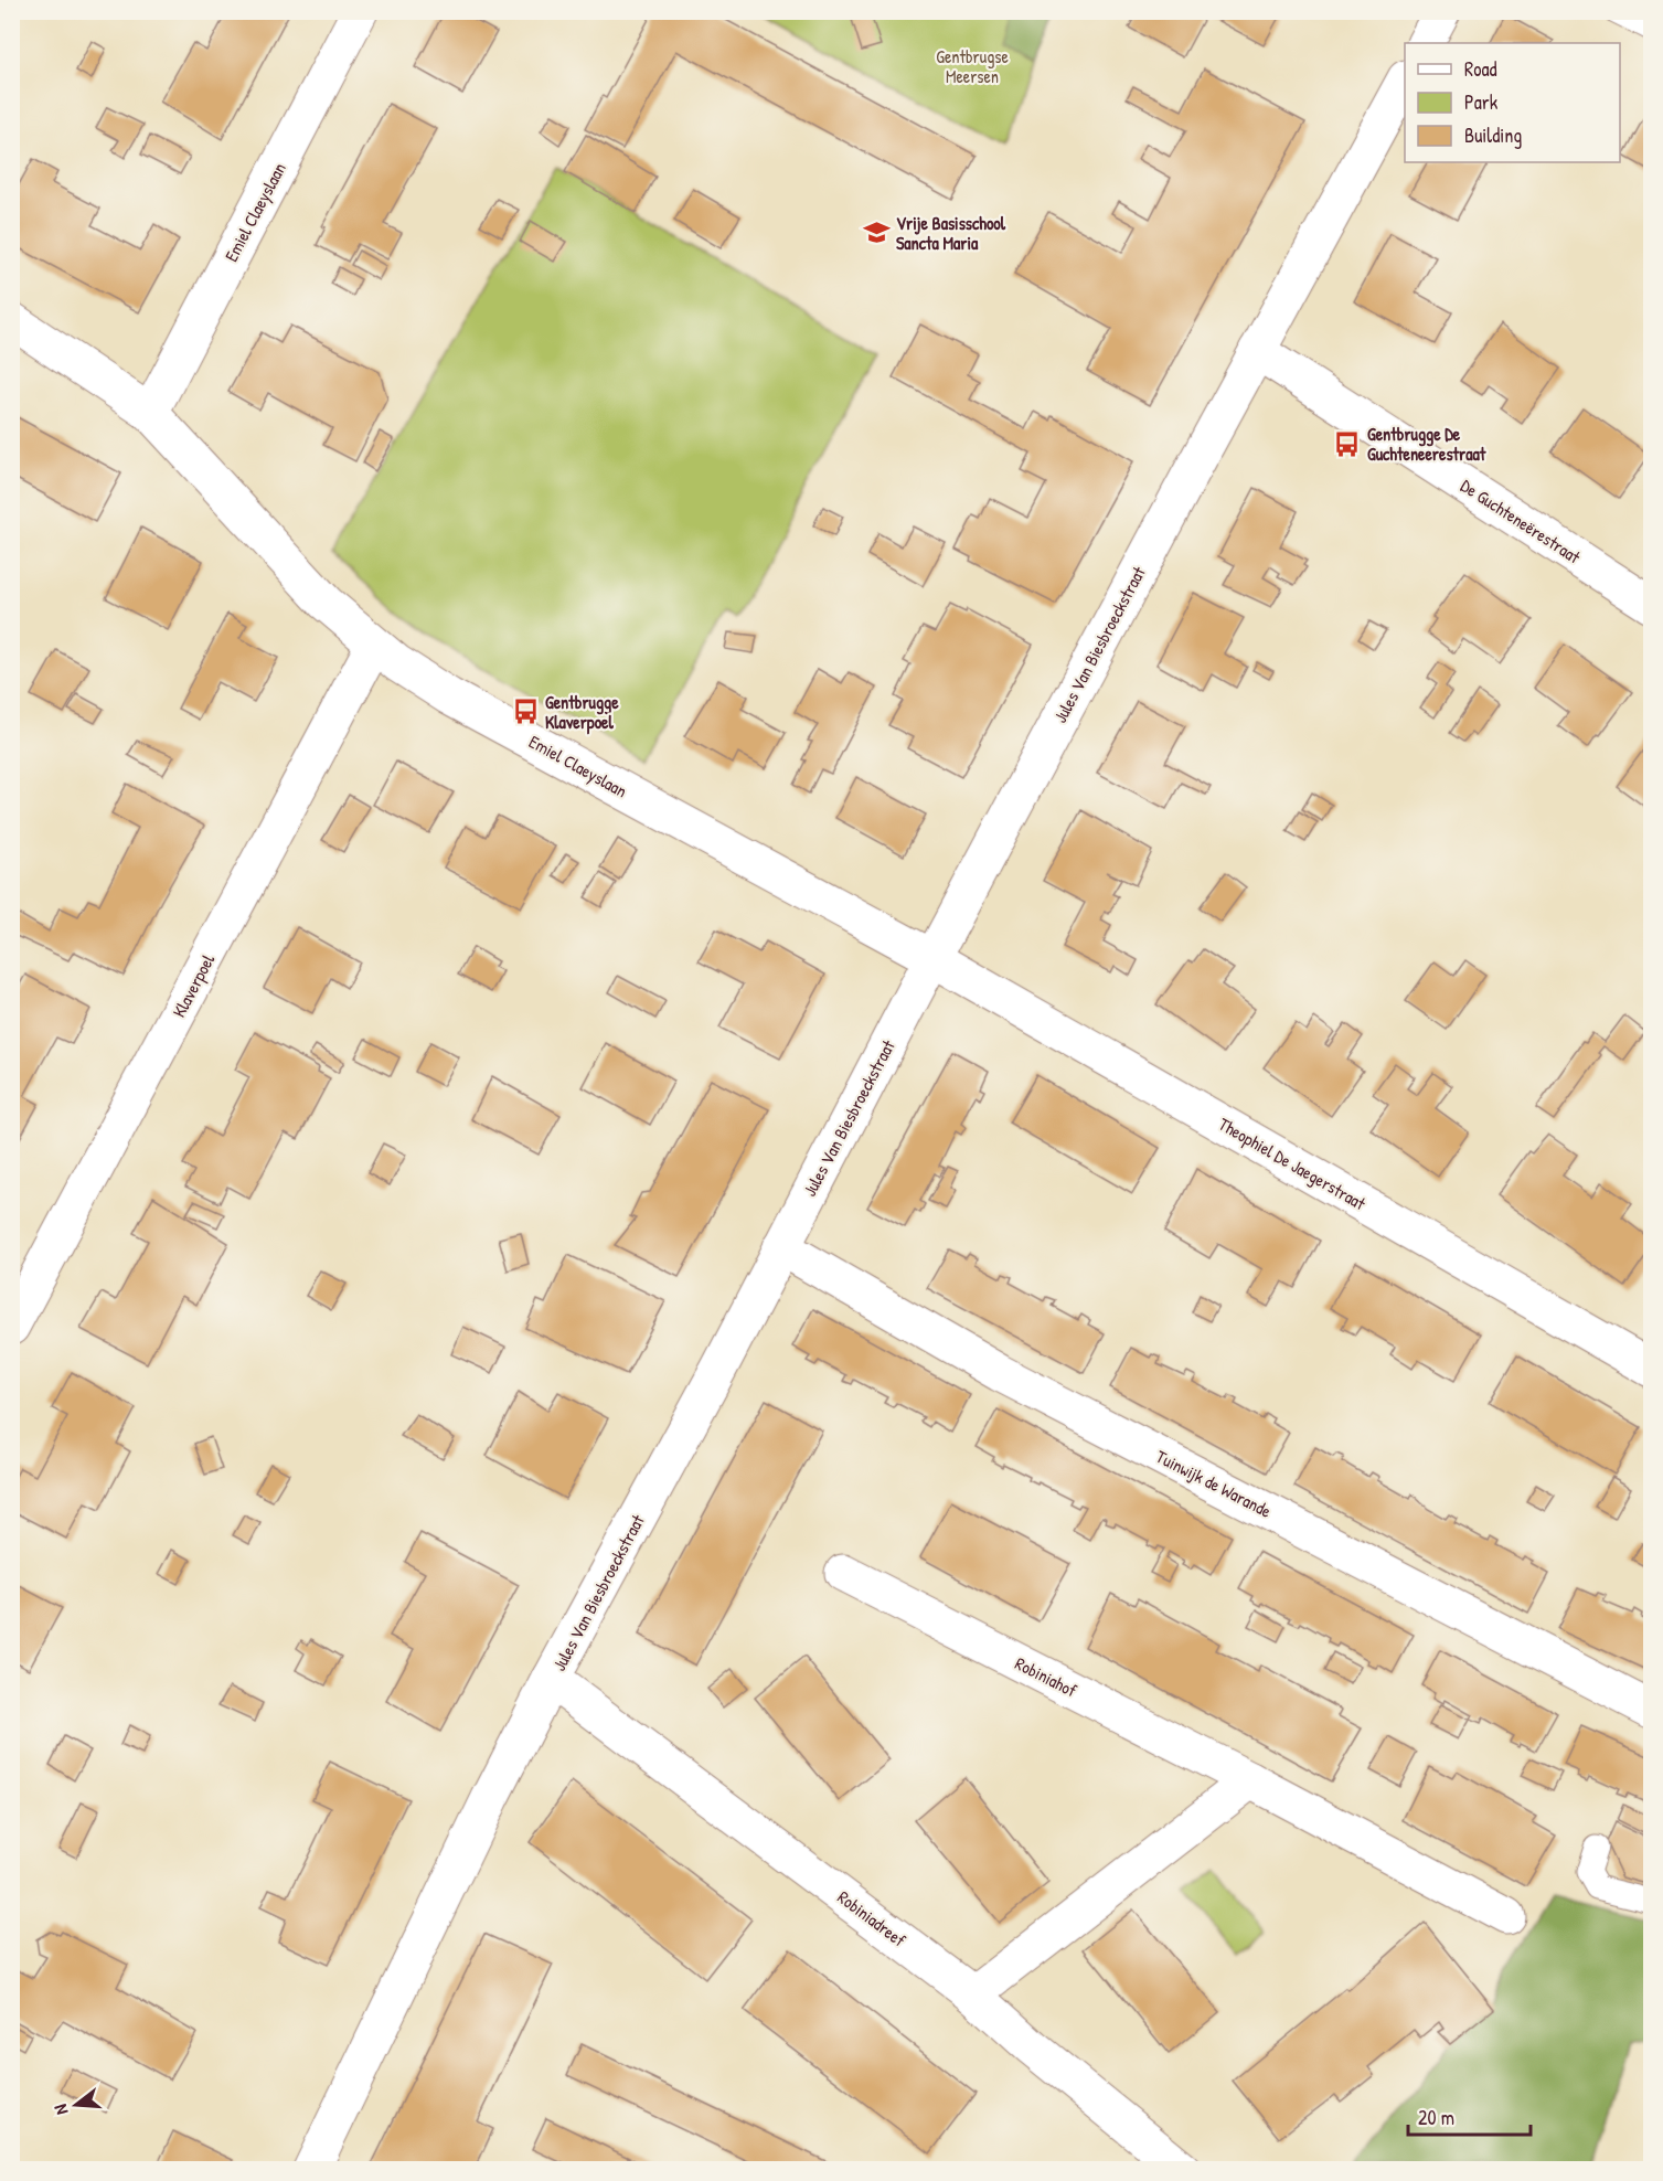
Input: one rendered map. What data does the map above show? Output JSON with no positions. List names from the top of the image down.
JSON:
{
  "streets": {
    "street": [
      "Emiel Claeyslaan",
      "De Guchteneërestraat",
      "Jules Van Biesbroeckstraat",
      "Klaverpoel",
      "Theophiel De Jaegerstraat",
      "Tuinwijk de Warande",
      "Robiniahof",
      "Robiniadreef"
    ]
  },
  "crossings": [
    ["Emiel Claeyslaan", "Jules Van Biesbroeckstraat"],
    ["Emiel Claeyslaan", "Klaverpoel"],
    ["Emiel Claeyslaan", "Theophiel De Jaegerstraat"],
    ["De Guchteneërestraat", "Jules Van Biesbroeckstraat"],
    ["Jules Van Biesbroeckstraat", "Theophiel De Jaegerstraat"],
    ["Jules Van Biesbroeckstraat", "Tuinwijk de Warande"],
    ["Jules Van Biesbroeckstraat", "Robiniadreef"]
  ],
  "parks": ["Gentbrugse Meersen"],
  "places": {
    "school or university": ["Vrije Basisschool Sancta Maria"],
    "bus stop": ["Gentbrugge De Guchteneerestraat", "Gentbrugge Klaverpoel"]
  },
  "legend": ["Road", "Park", "Building"],
  "scale_bar": "20 m",
  "north": "left"
}
